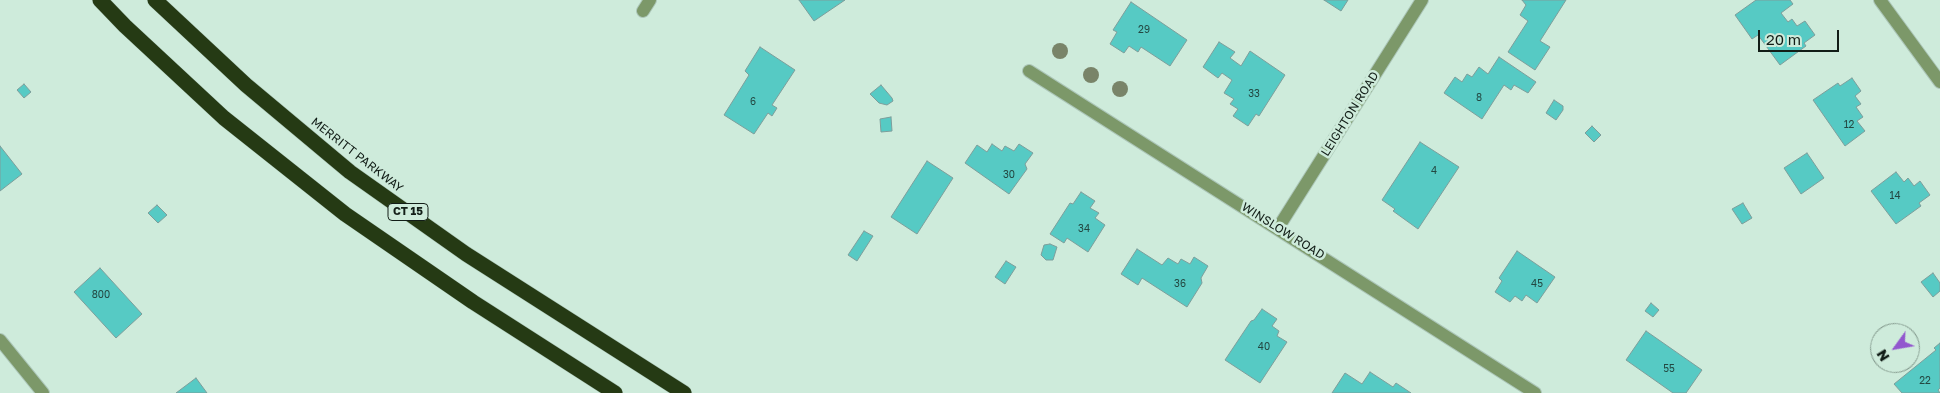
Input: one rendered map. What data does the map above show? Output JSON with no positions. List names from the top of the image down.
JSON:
{
  "streets": {
    "highway": ["MERRITT PARKWAY", "CT 15"],
    "street": ["LEIGHTON ROAD", "WINSLOW ROAD"]
  },
  "crossings": [
    ["LEIGHTON ROAD", "WINSLOW ROAD"]
  ],
  "house_numbers": [
    "29",
    "33",
    "8",
    "6",
    "12",
    "4",
    "30",
    "14",
    "34",
    "36",
    "45",
    "800",
    "40",
    "55",
    "22"
  ],
  "scale_bar": "20 m",
  "north": "bottom left"
}
